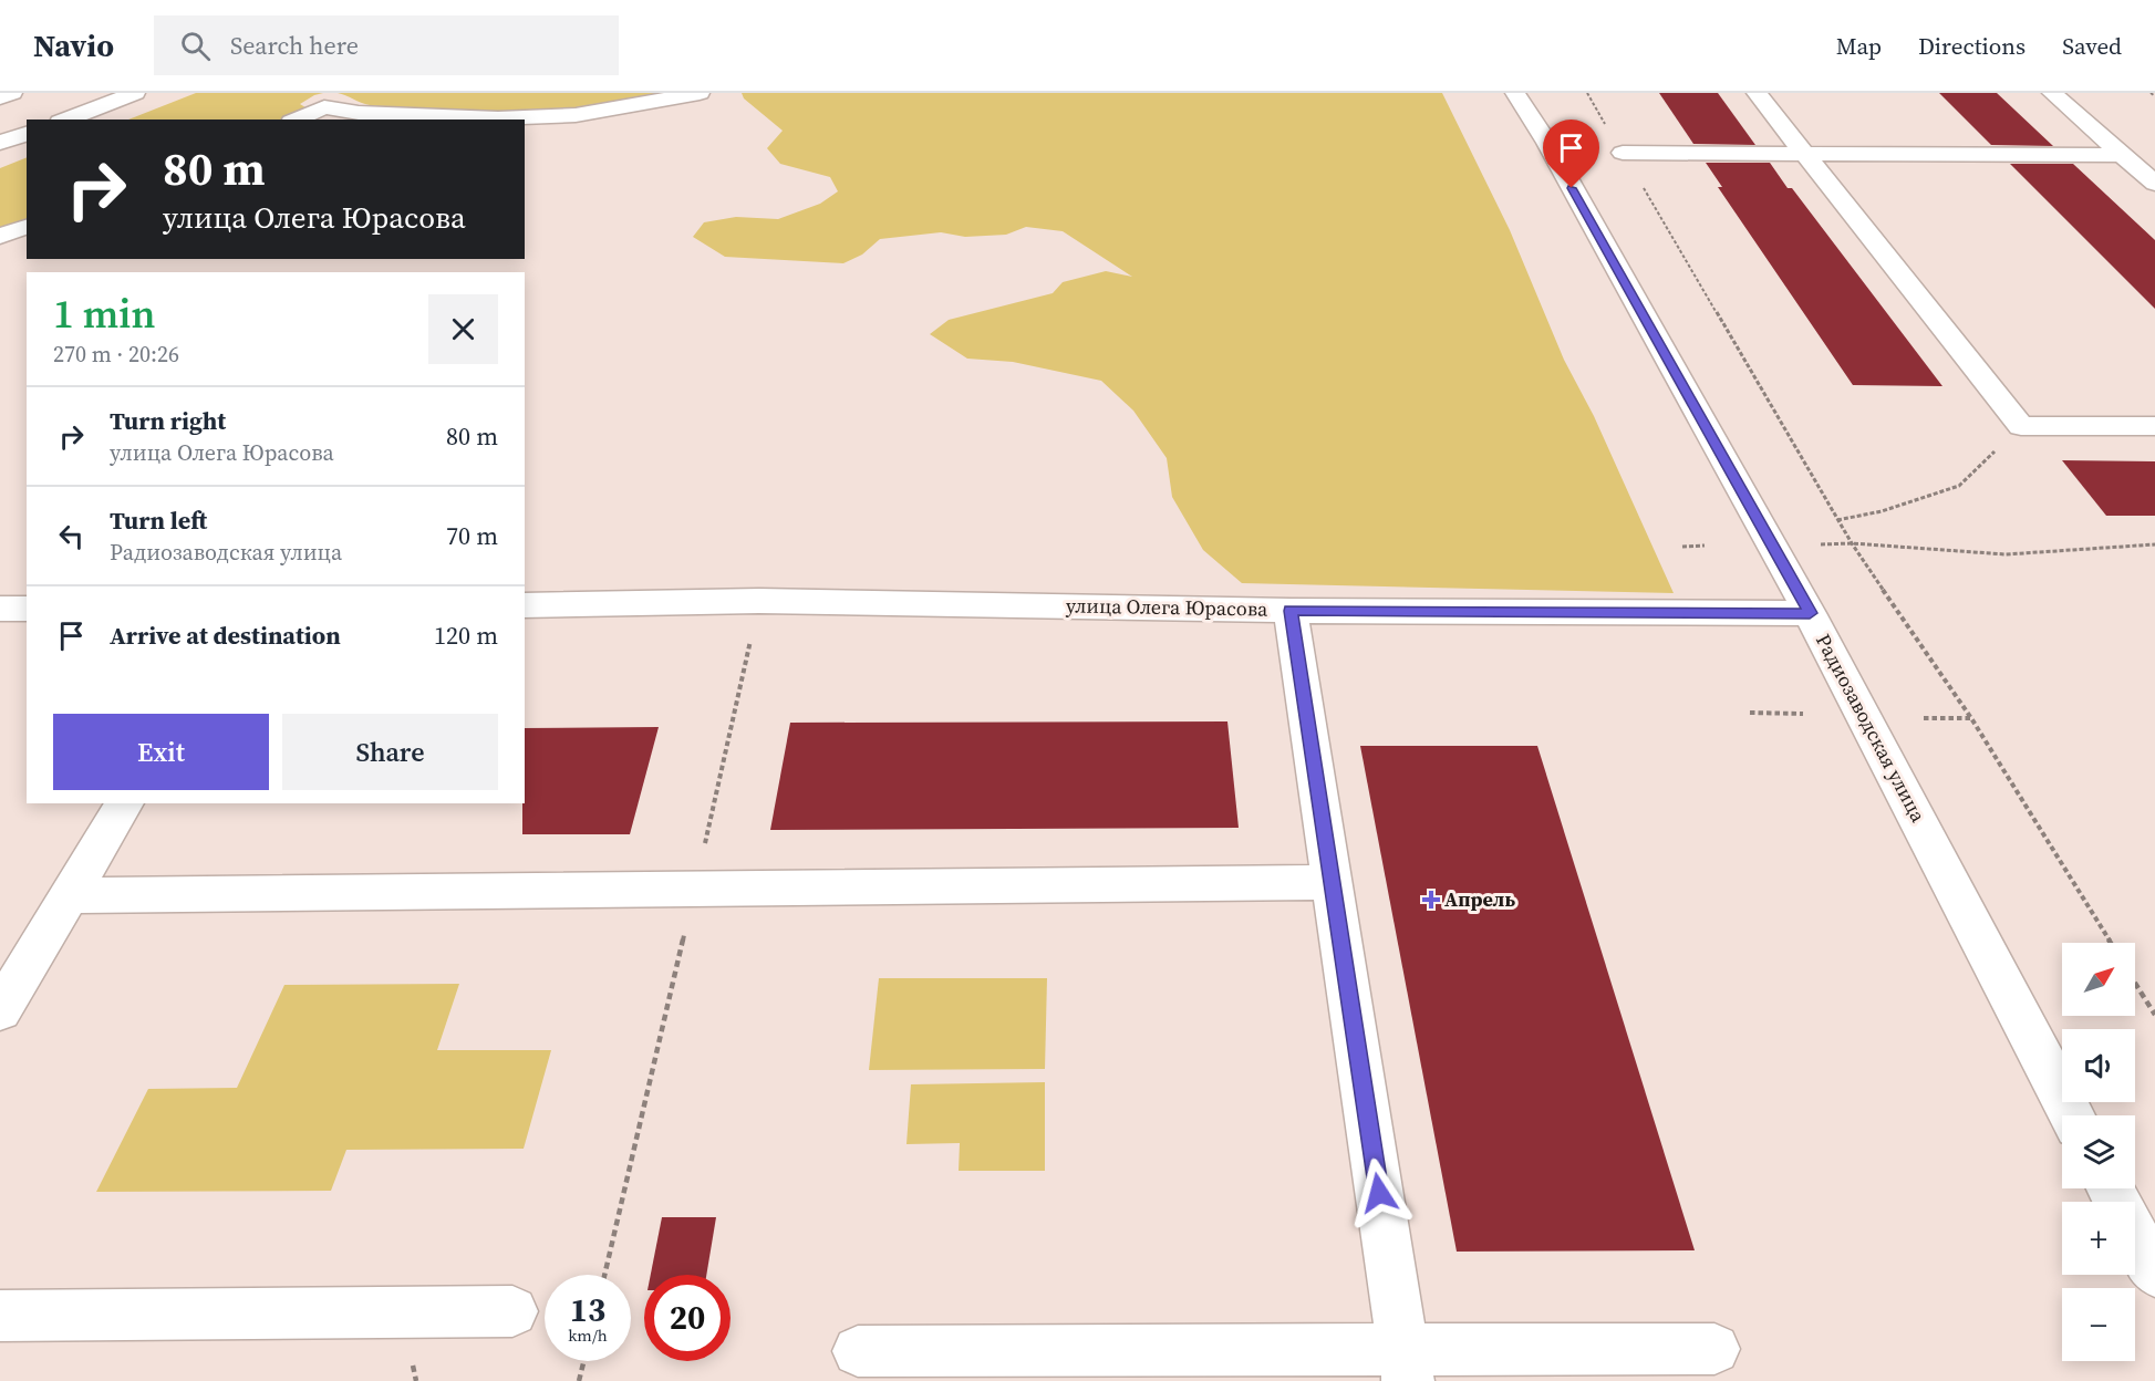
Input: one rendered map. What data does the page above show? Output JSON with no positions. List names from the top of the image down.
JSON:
{
  "streets": {
    "street": ["улица Олега Юрасова", "Радиозаводская улица"]
  },
  "crossings": [
    ["улица Олега Юрасова", "Радиозаводская улица"]
  ],
  "places": {
    "health": ["Апрель"]
  },
  "north": "top right",
  "page": {
    "header": "Navio",
    "search": "Search here",
    "nav": ["Map", "Directions", "Saved"],
    "turn": ["80 m", "улица Олега Юрасова"],
    "heading": ["1 min", "270 m · 20:26"],
    "list": [
      {
        "name": "Turn right",
        "note": "улица Олега Юрасова",
        "value": "80 m"
      },
      {
        "name": "Turn left",
        "note": "Радиозаводская улица",
        "value": "70 m"
      },
      {
        "name": "Arrive at destination",
        "value": "120 m"
      }
    ],
    "buttons": ["Exit", "Share"],
    "map_buttons": ["+", "−"],
    "speed": "13 km/h",
    "limit": "20"
  }
}
